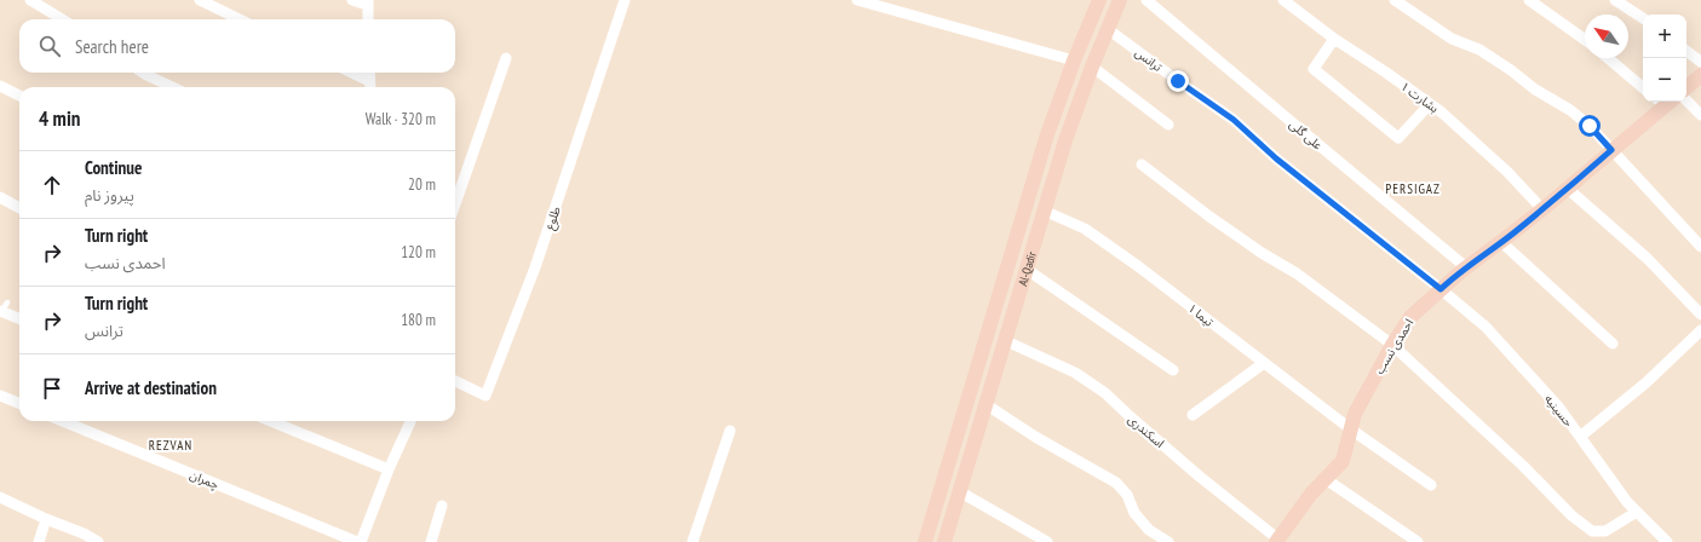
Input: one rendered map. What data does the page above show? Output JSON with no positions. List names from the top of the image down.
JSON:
{
  "streets": {
    "main road": ["Al-Qadir", "احمدی نسب"],
    "street": [
      "ترانس",
      "بشارت ۱",
      "علی گلی",
      "طلوع",
      "تیما ۱",
      "حسینیه",
      "اسکندری",
      "چمران"
    ]
  },
  "crossings": [
    ["ترانس", "Al-Qadir"],
    ["ترانس", "احمدی نسب"],
    ["ترانس", "حسینیه"],
    ["بشارت ۱", "احمدی نسب"],
    ["علی گلی", "احمدی نسب"],
    ["Al-Qadir", "تیما ۱"],
    ["Al-Qadir", "اسکندری"],
    ["تیما ۱", "احمدی نسب"],
    ["احمدی نسب", "حسینیه"],
    ["احمدی نسب", "اسکندری"]
  ],
  "districts": ["PERSIGAZ", "REZVAN"],
  "north": "top left",
  "page": {
    "map_buttons": ["+", "−"],
    "search": "Search here",
    "heading": ["4 min", "Walk · 320 m"],
    "list": [
      ["Continue", "پیروز نام", "20 m"],
      ["Turn right", "احمدی نسب", "120 m"],
      ["Turn right", "ترانس", "180 m"],
      "Arrive at destination"
    ]
  }
}
